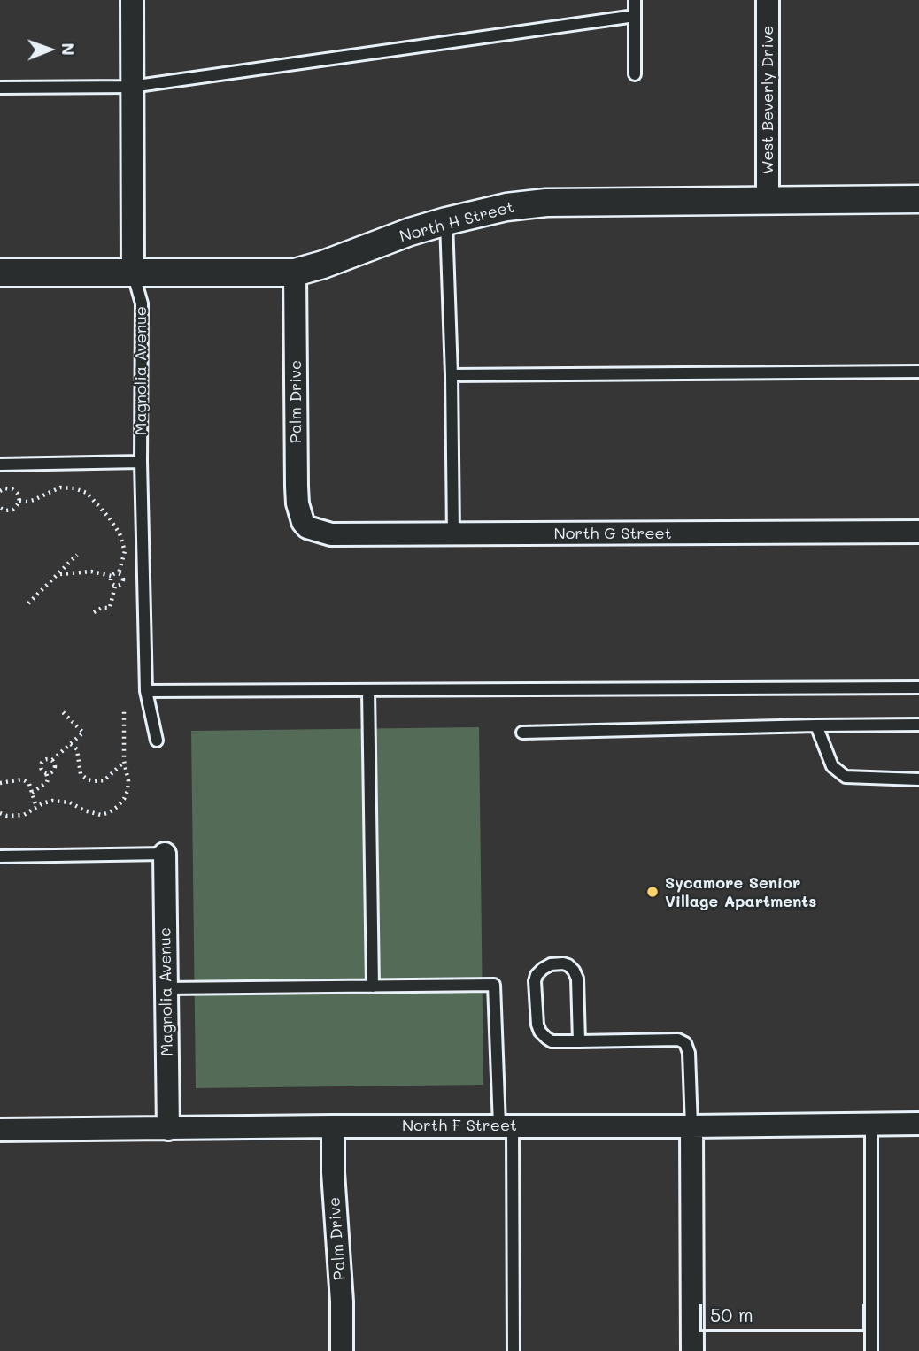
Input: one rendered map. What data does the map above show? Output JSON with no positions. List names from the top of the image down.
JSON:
{
  "streets": {
    "street": [
      "West Beverly Drive",
      "North H Street",
      "Magnolia Avenue",
      "Palm Drive",
      "North G Street",
      "North F Street"
    ]
  },
  "crossings": [
    ["West Beverly Drive", "North H Street"],
    ["North H Street", "Magnolia Avenue"],
    ["North H Street", "Palm Drive"],
    ["Magnolia Avenue", "North F Street"],
    ["Palm Drive", "North G Street"],
    ["Palm Drive", "North F Street"]
  ],
  "places": ["Sycamore Senior Village Apartments"],
  "scale_bar": "50 m",
  "north": "right"
}
